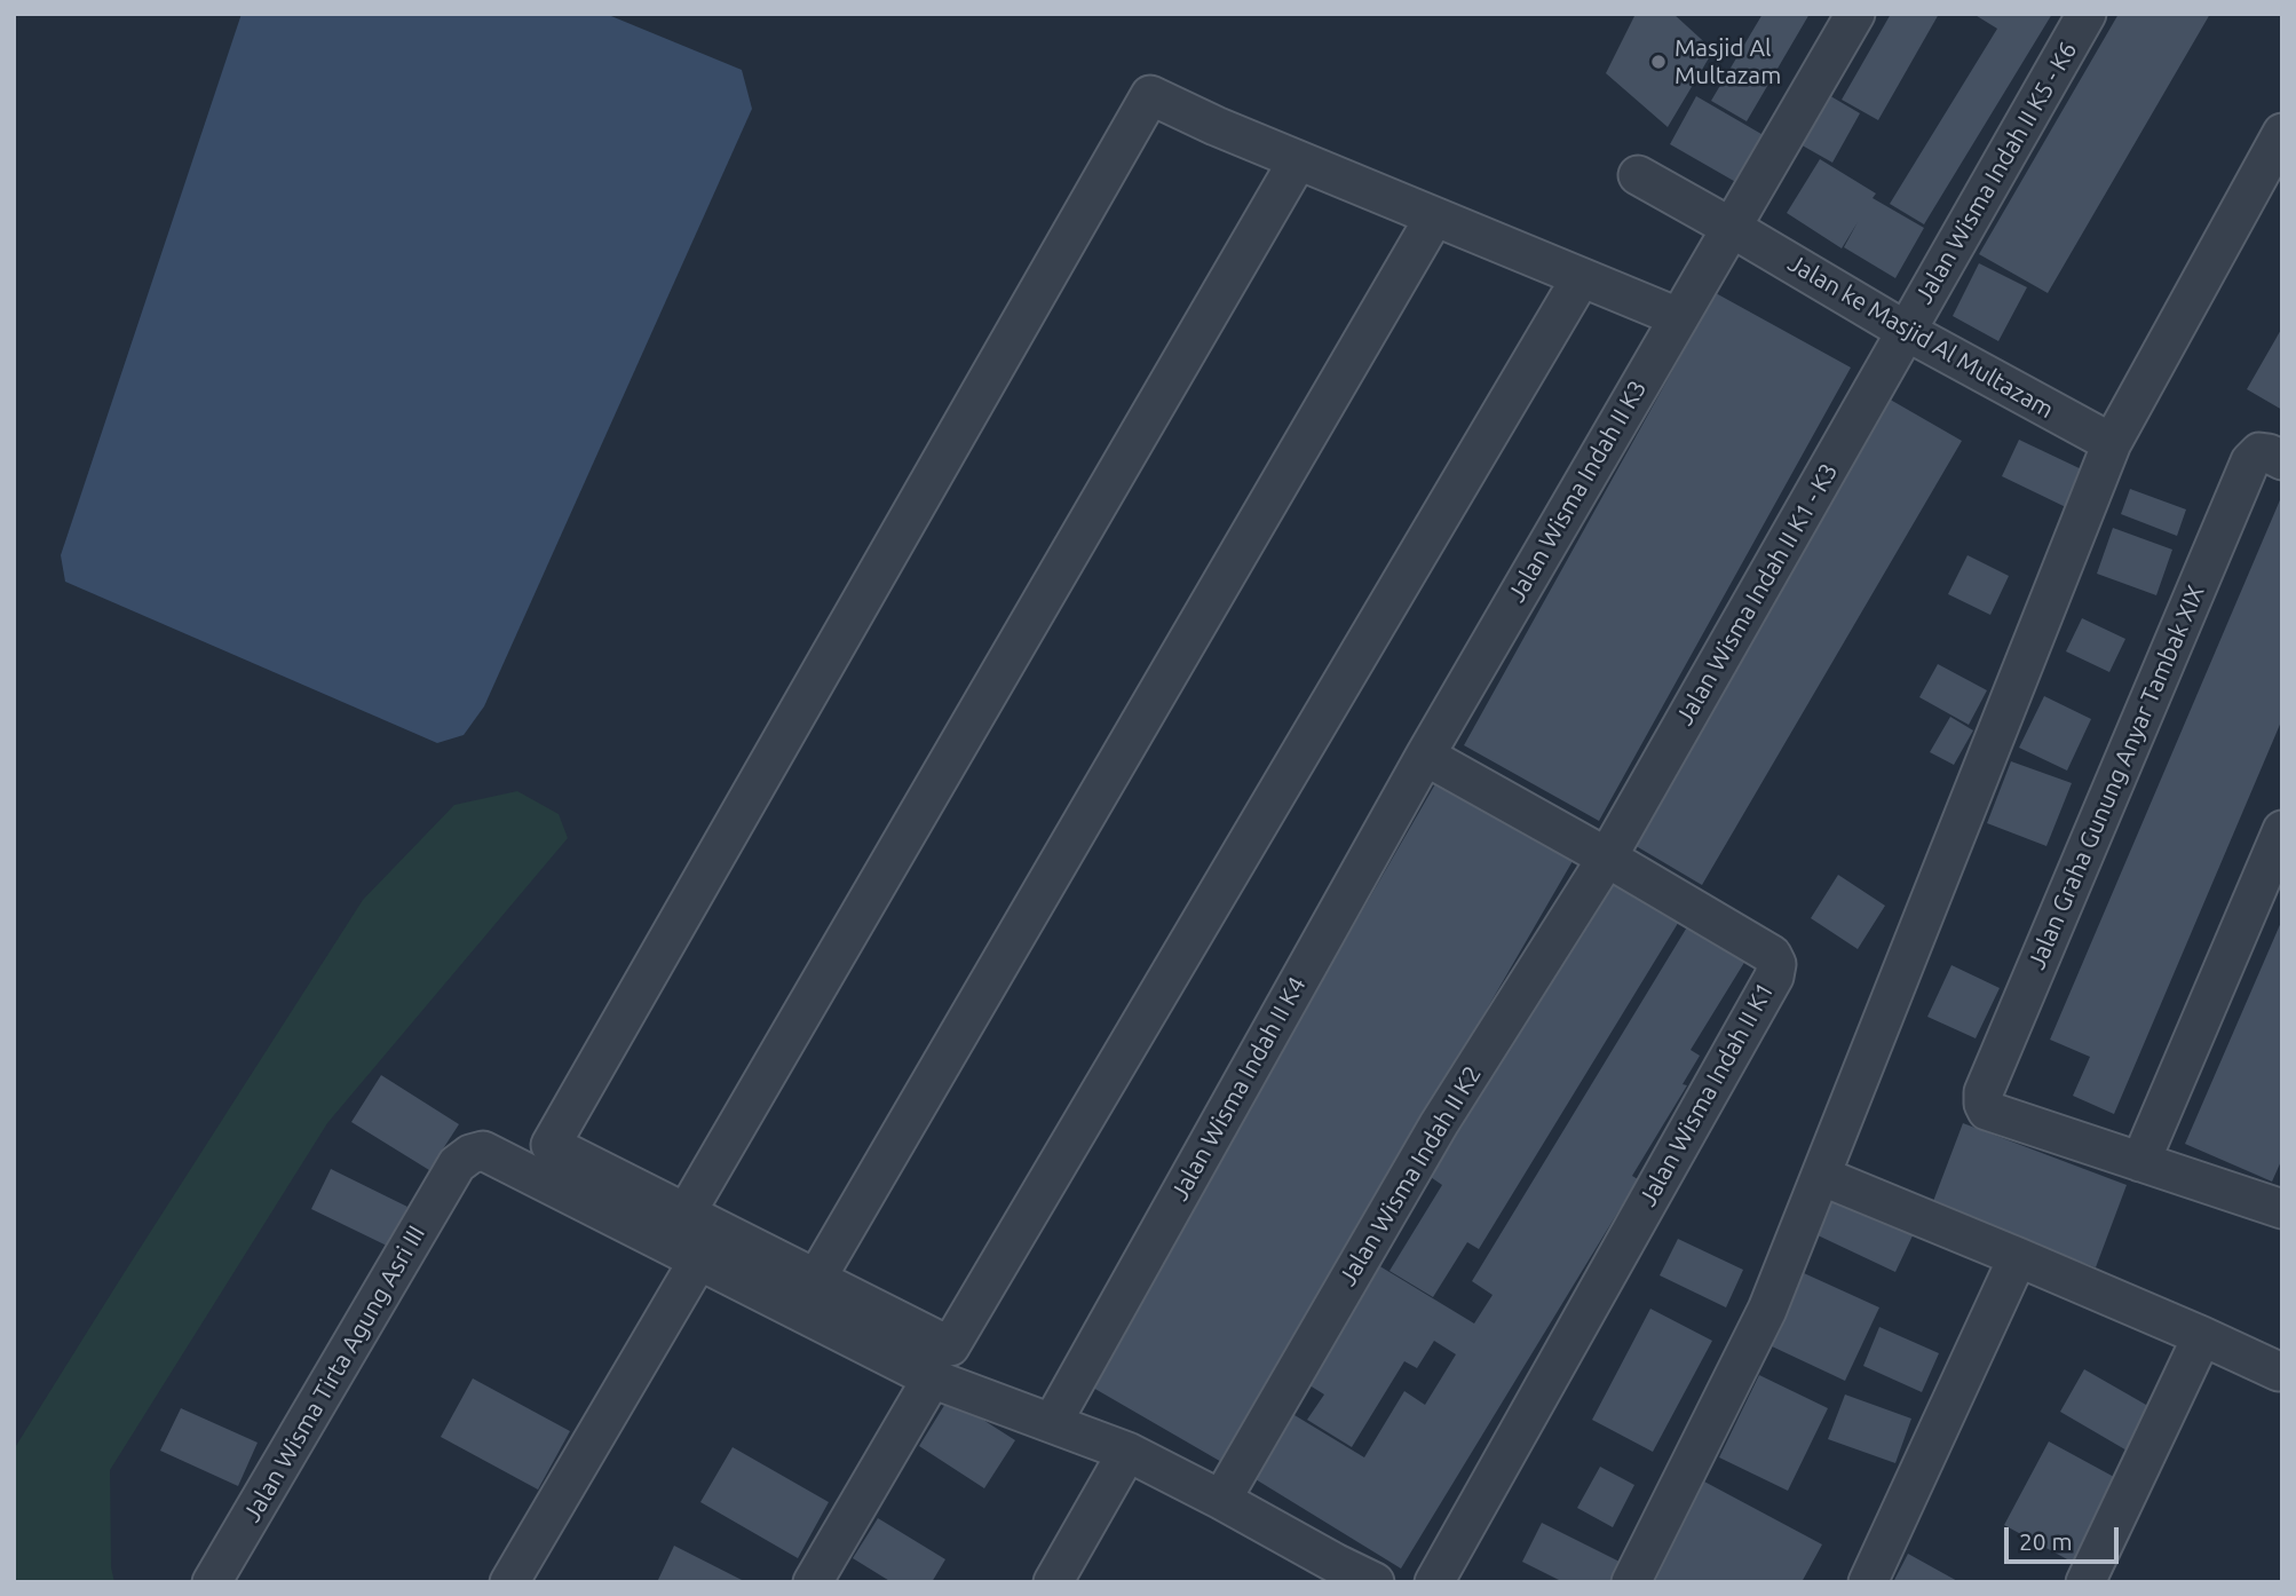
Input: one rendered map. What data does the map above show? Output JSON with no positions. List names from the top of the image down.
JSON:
{
  "streets": {
    "street": [
      "Jalan Wisma Indah II K5 - K6",
      "Jalan ke Masjid Al Multazam",
      "Jalan Wisma Indah II K3",
      "Jalan Wisma Indah II K1 - K3",
      "Jalan Graha Gunung Anyar Tambak XIX",
      "Jalan Wisma Indah II K4",
      "Jalan Wisma Indah II K1",
      "Jalan Wisma Indah II K2",
      "Jalan Wisma Tirta Agung Asri III"
    ]
  },
  "crossings": [
    ["Jalan Wisma Indah II K5 - K6", "Jalan ke Masjid Al Multazam"],
    ["Jalan Wisma Indah II K5 - K6", "Jalan Wisma Indah II K1 - K3"],
    ["Jalan ke Masjid Al Multazam", "Jalan Wisma Indah II K3"],
    ["Jalan ke Masjid Al Multazam", "Jalan Wisma Indah II K1 - K3"],
    ["Jalan Wisma Indah II K3", "Jalan Wisma Indah II K4"],
    ["Jalan Wisma Indah II K3", "Jalan Wisma Indah II K1"],
    ["Jalan Wisma Indah II K1 - K3", "Jalan Wisma Indah II K1"],
    ["Jalan Wisma Indah II K1 - K3", "Jalan Wisma Indah II K2"],
    ["Jalan Wisma Indah II K4", "Jalan Wisma Indah II K1"],
    ["Jalan Wisma Indah II K1", "Jalan Wisma Indah II K2"]
  ],
  "places": ["Masjid Al Multazam"],
  "scale_bar": "20 m"
}
